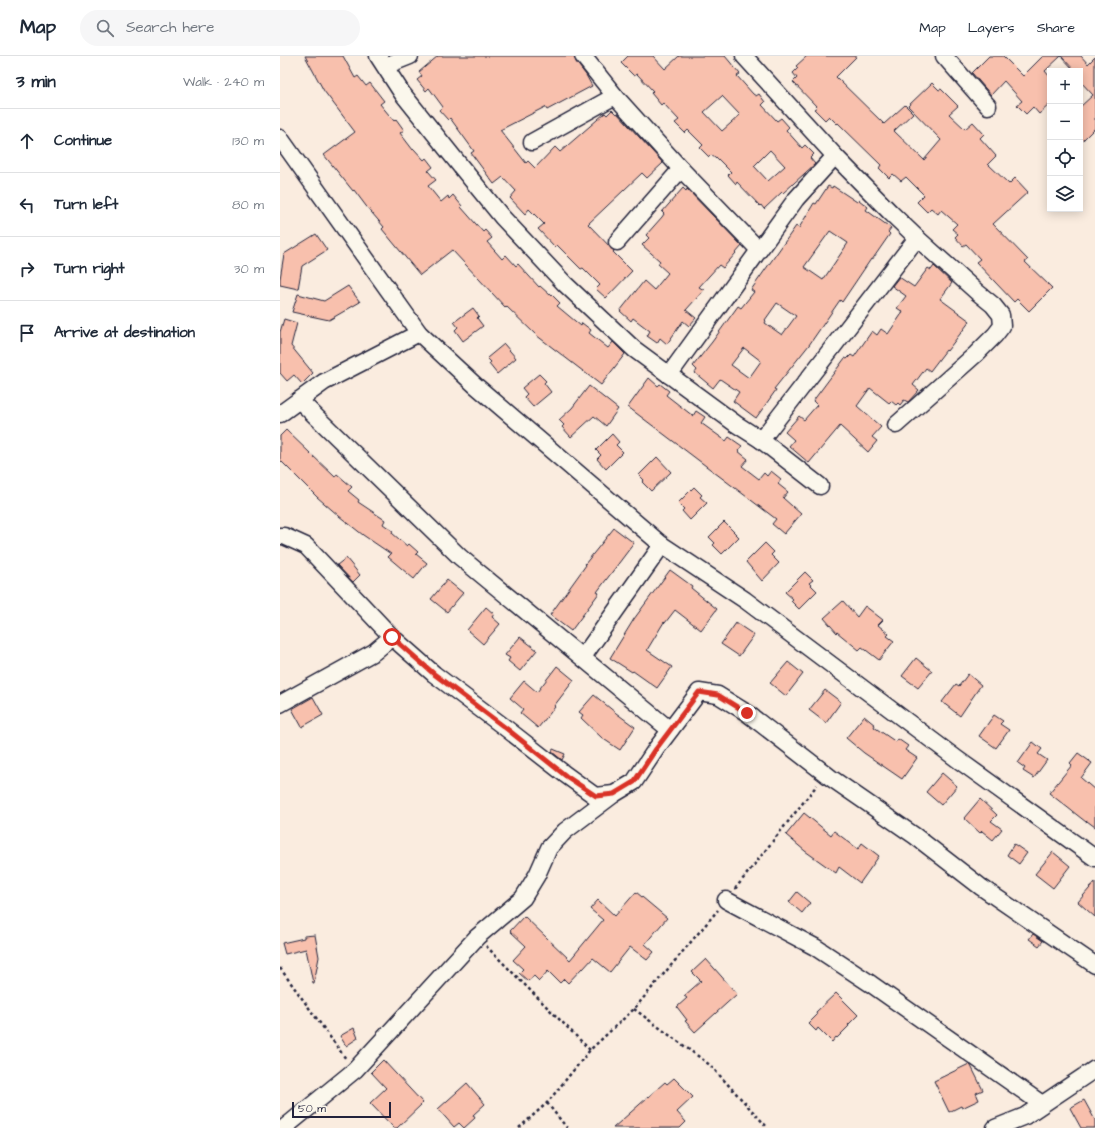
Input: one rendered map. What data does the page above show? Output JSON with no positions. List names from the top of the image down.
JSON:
{
  "scale_bar": "50 m",
  "page": {
    "header": "Map",
    "search": "Search here",
    "nav": ["Map", "Layers", "Share"],
    "heading": ["3 min", "Walk · 240 m"],
    "map_buttons": ["+", "−"],
    "list": [
      ["Continue", "130 m"],
      ["Turn left", "80 m"],
      ["Turn right", "30 m"],
      "Arrive at destination"
    ],
    "scale": "50 m"
  }
}
